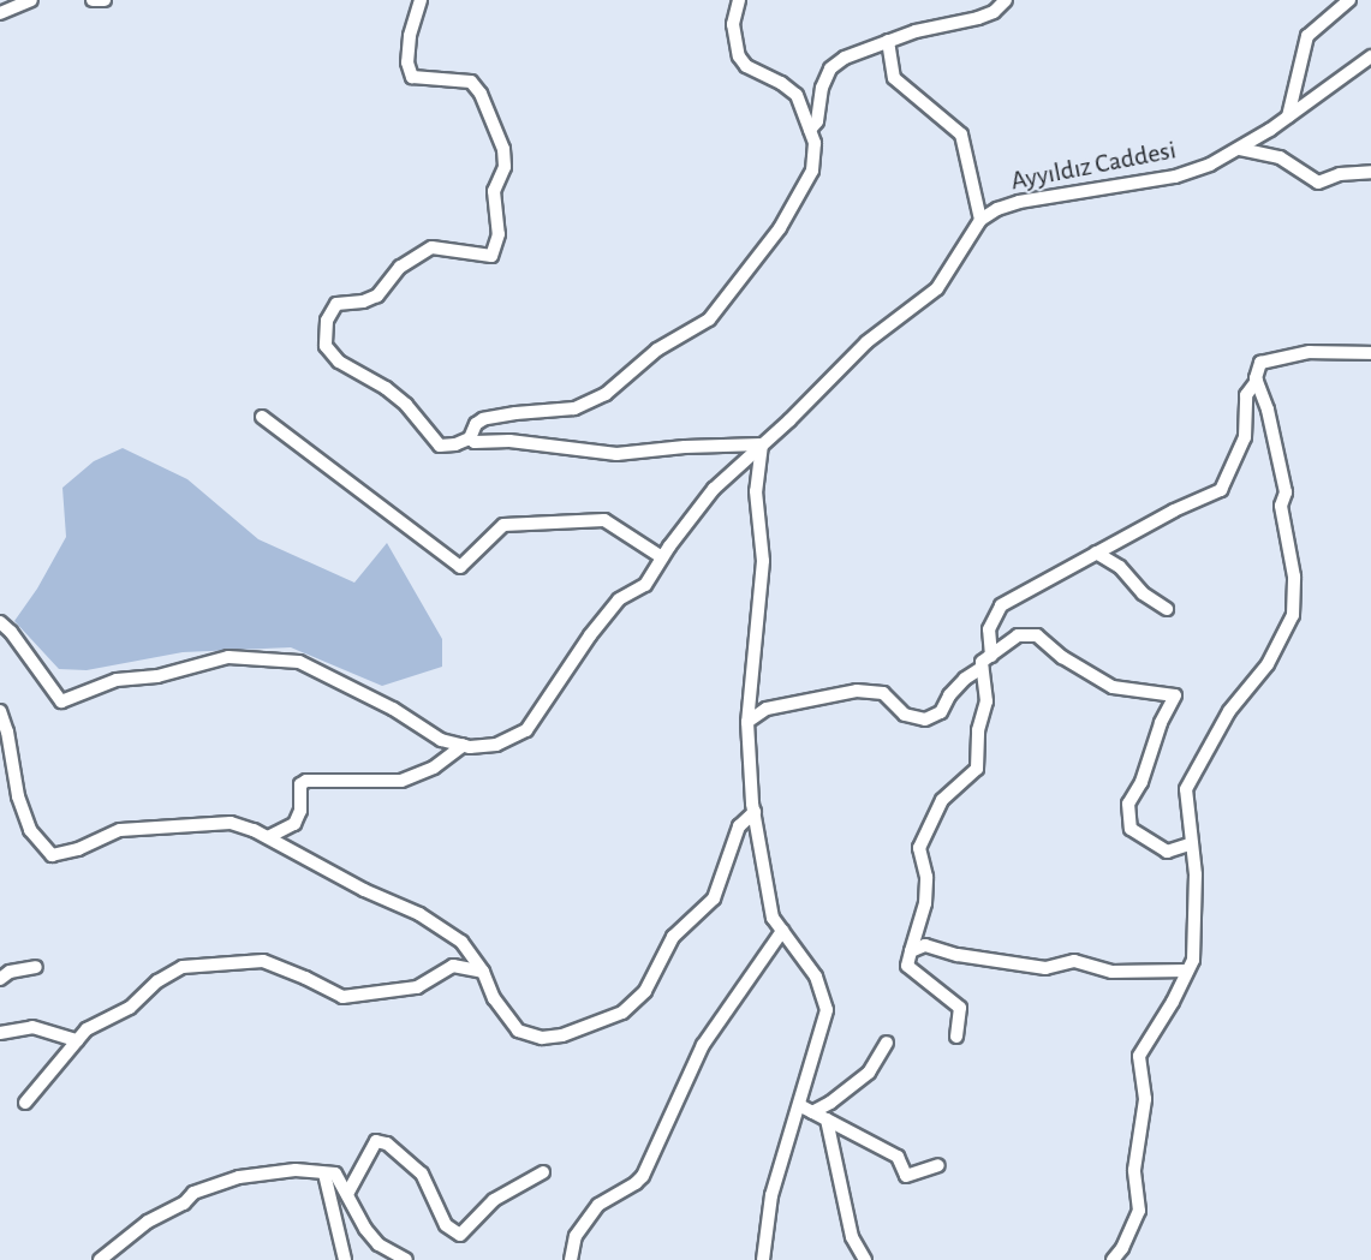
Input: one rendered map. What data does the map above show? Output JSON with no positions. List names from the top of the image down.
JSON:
{
  "streets": {
    "street": ["Ayyıldız Caddesi"]
  }
}
